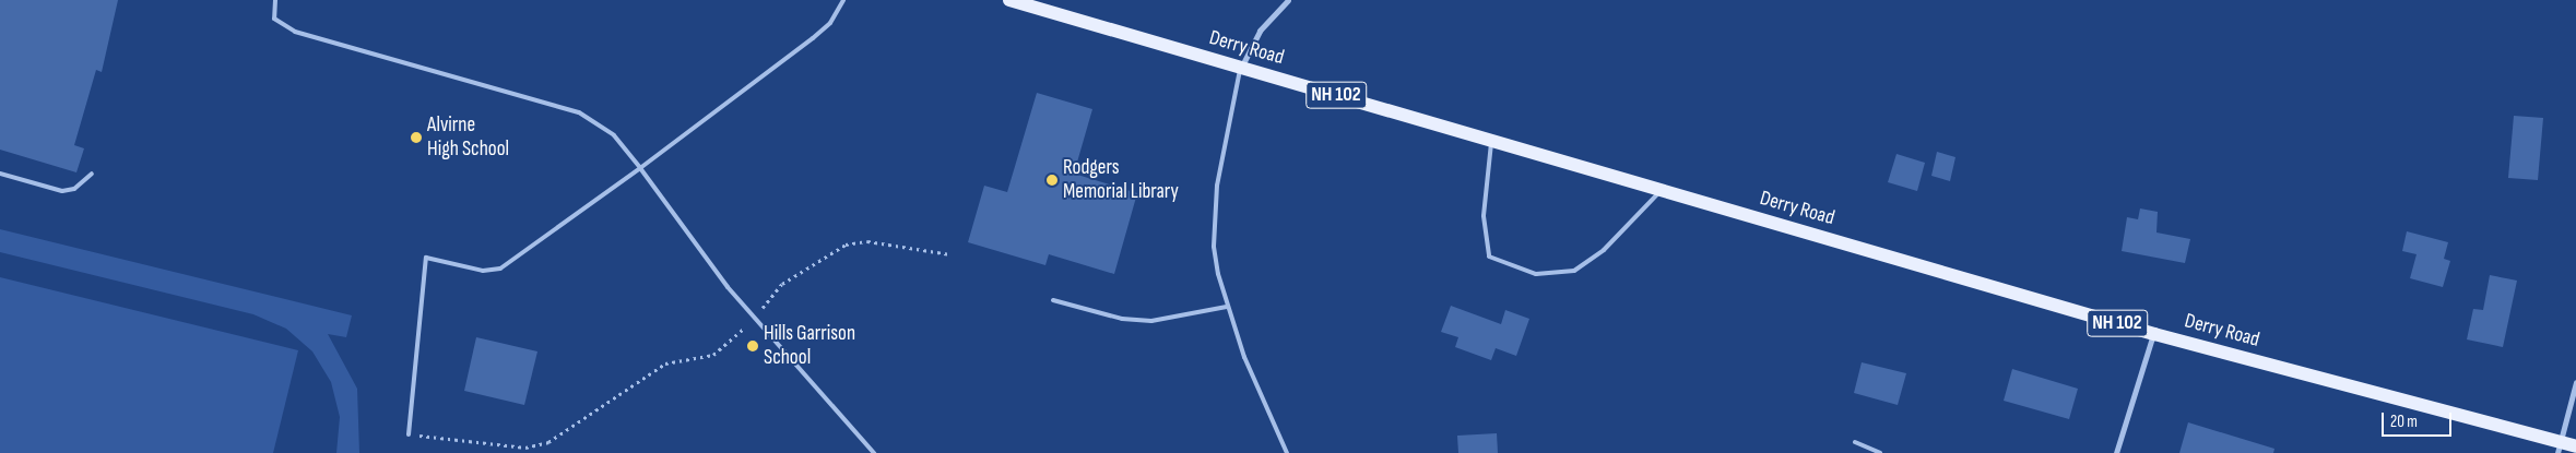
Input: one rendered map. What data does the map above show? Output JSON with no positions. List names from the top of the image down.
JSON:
{
  "streets": {
    "main road": ["Derry Road", "NH 102"]
  },
  "places": ["Alvirne High School", "Rodgers Memorial Library", "Hills Garrison School"],
  "scale_bar": "20 m"
}
